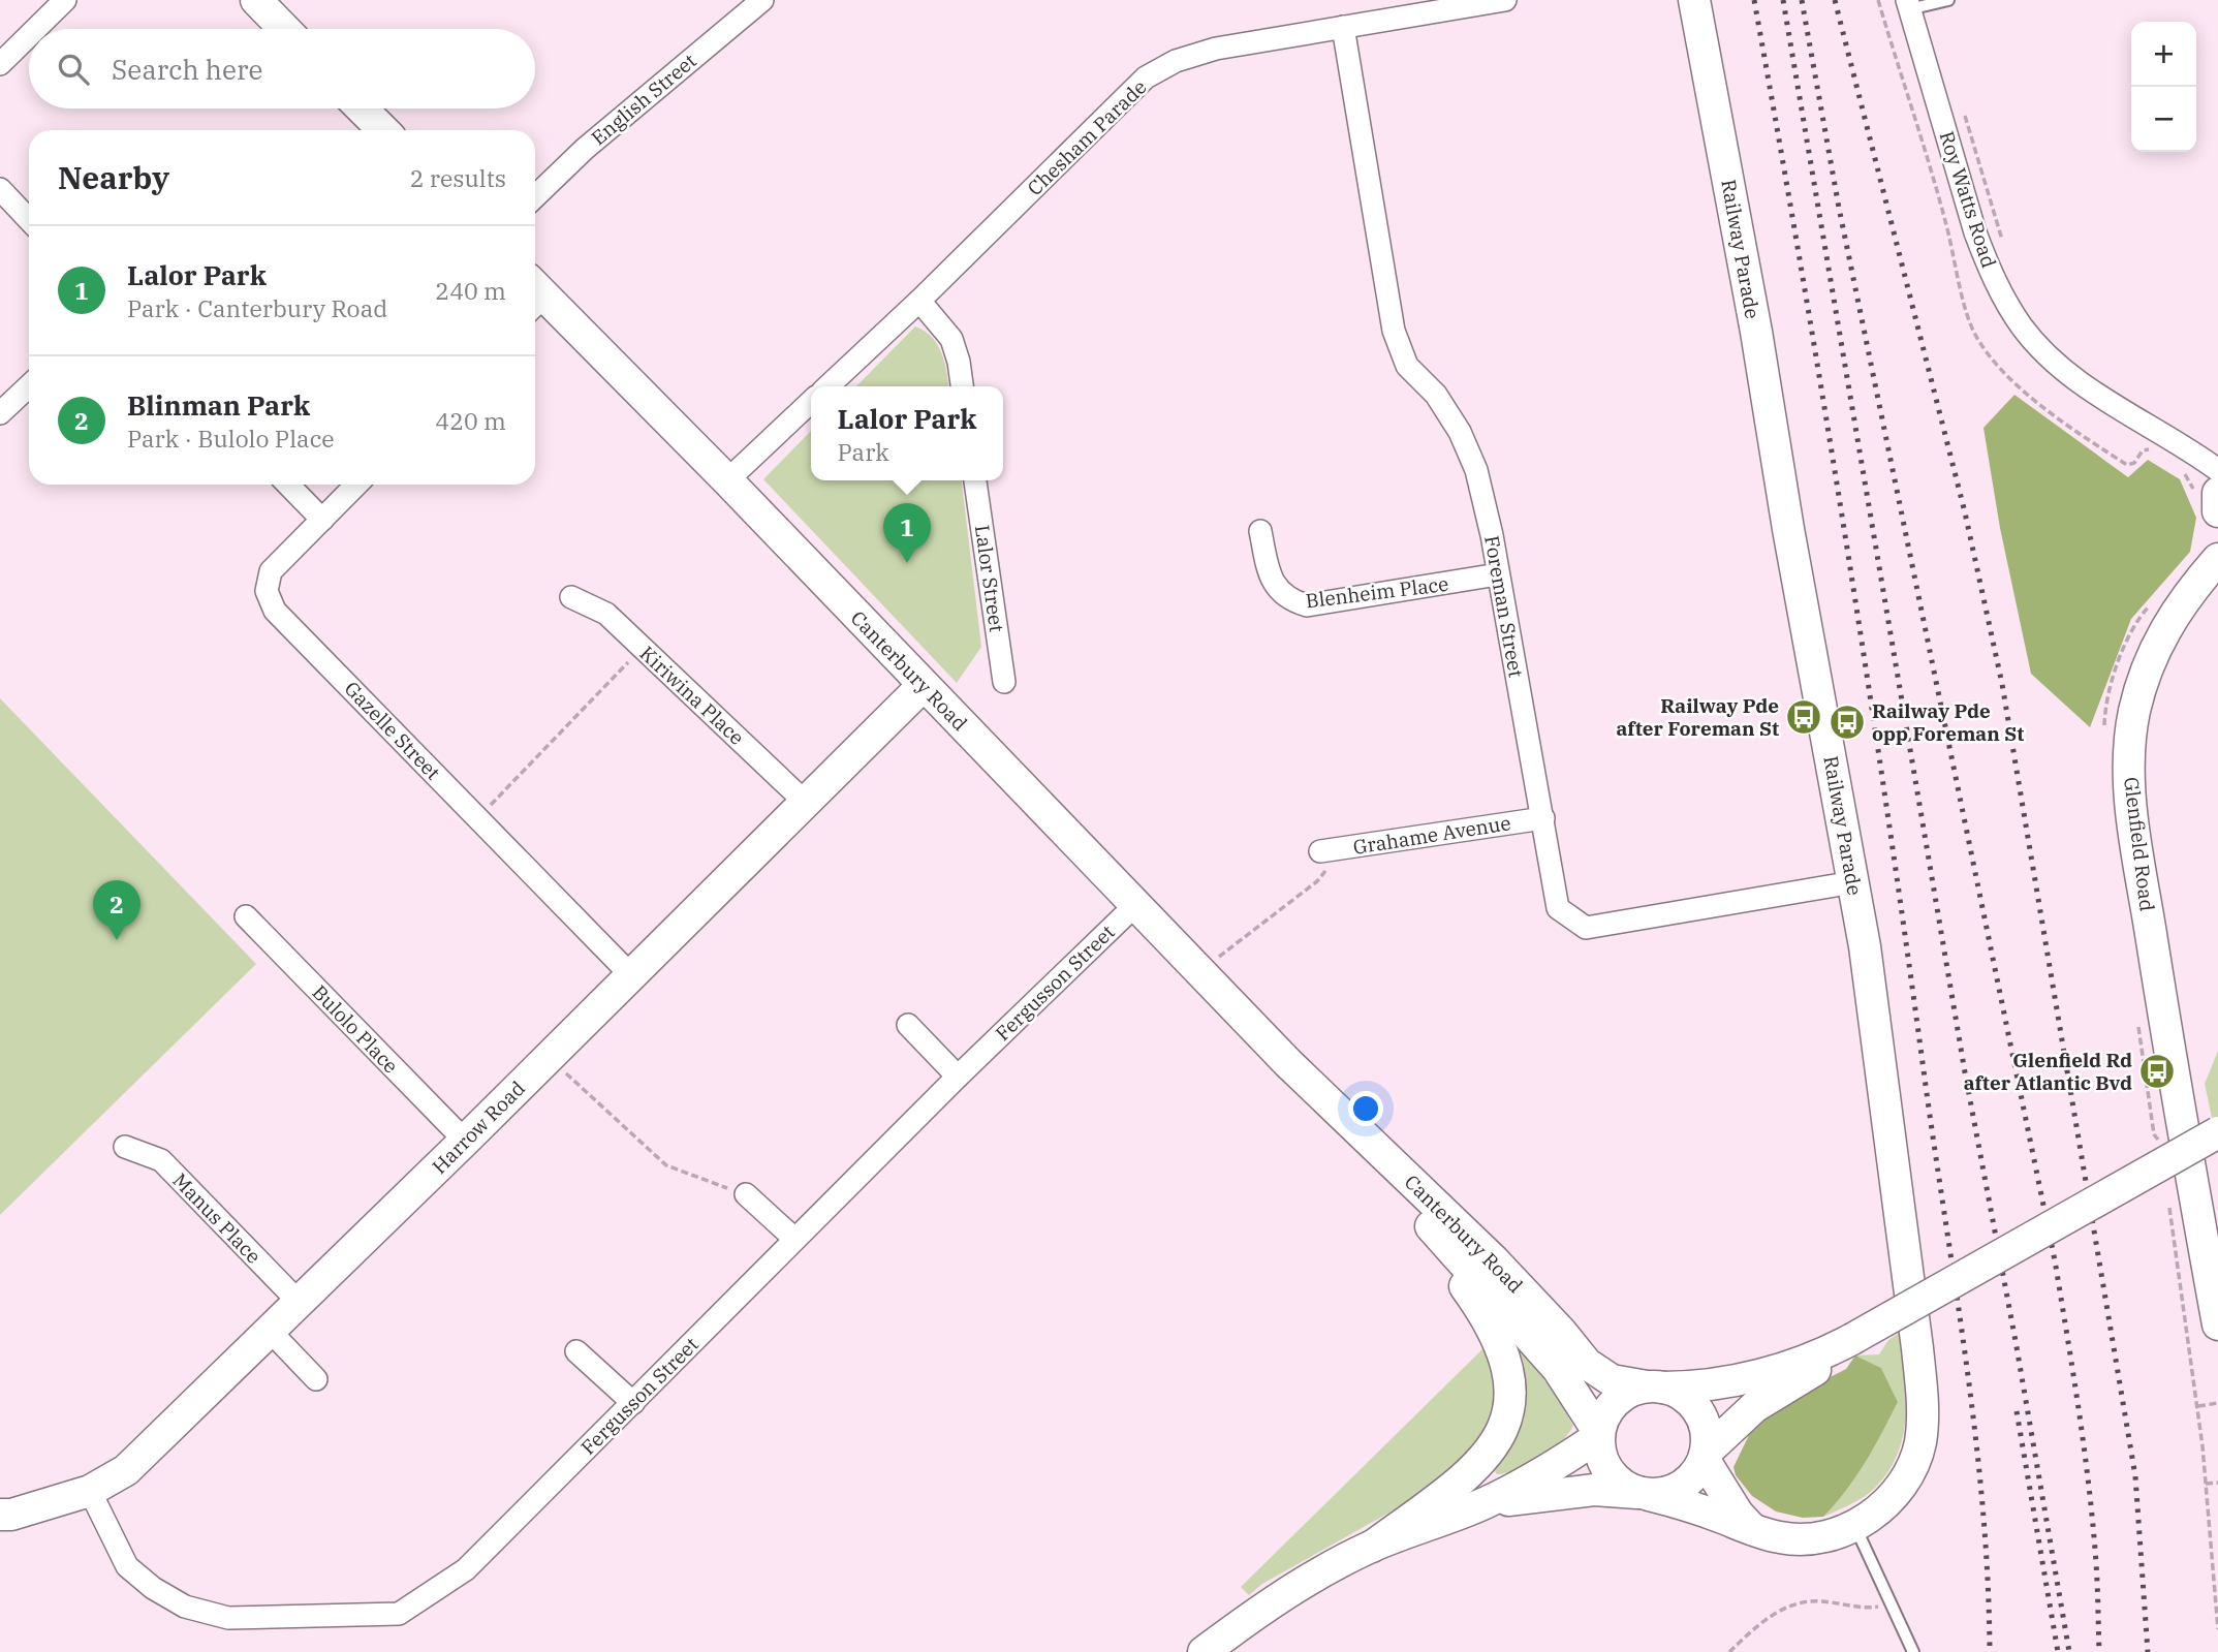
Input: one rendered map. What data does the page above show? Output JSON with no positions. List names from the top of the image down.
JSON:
{
  "streets": {
    "main road": [
      "Railway Parade",
      "Canterbury Road",
      "Glenfield Road",
      "Harrow Road"
    ],
    "street": [
      "English Street",
      "Chesham Parade",
      "Roy Watts Road",
      "Lalor Street",
      "Blenheim Place",
      "Foreman Street",
      "Kiriwina Place",
      "Gazelle Street",
      "Grahame Avenue",
      "Fergusson Street",
      "Bulolo Place",
      "Manus Place"
    ]
  },
  "crossings": [
    ["Chesham Parade", "Foreman Street"],
    ["Railway Parade", "Foreman Street"],
    ["Railway Parade", "Canterbury Road"],
    ["Blenheim Place", "Foreman Street"],
    ["Foreman Street", "Grahame Avenue"],
    ["Canterbury Road", "Fergusson Street"],
    ["Canterbury Road", "Harrow Road"],
    ["Kiriwina Place", "Harrow Road"],
    ["Gazelle Street", "Harrow Road"],
    ["Fergusson Street", "Harrow Road"],
    ["Bulolo Place", "Harrow Road"],
    ["Harrow Road", "Manus Place"]
  ],
  "places": {
    "bus stop": ["Railway Pde after Foreman St", "Railway Pde opp Foreman St", "Glenfield Rd after Atlantic Bvd"]
  },
  "page": {
    "map_buttons": ["+", "−"],
    "search": "Search here",
    "heading": ["Nearby", "2 results"],
    "list": [
      {
        "mark": "1",
        "name": "Lalor Park",
        "note": "Park · Canterbury Road",
        "value": "240 m"
      },
      {
        "mark": "2",
        "name": "Blinman Park",
        "note": "Park · Bulolo Place",
        "value": "420 m"
      }
    ],
    "popup": ["Lalor Park", "Park"],
    "pins": ["1", "2"]
  }
}
